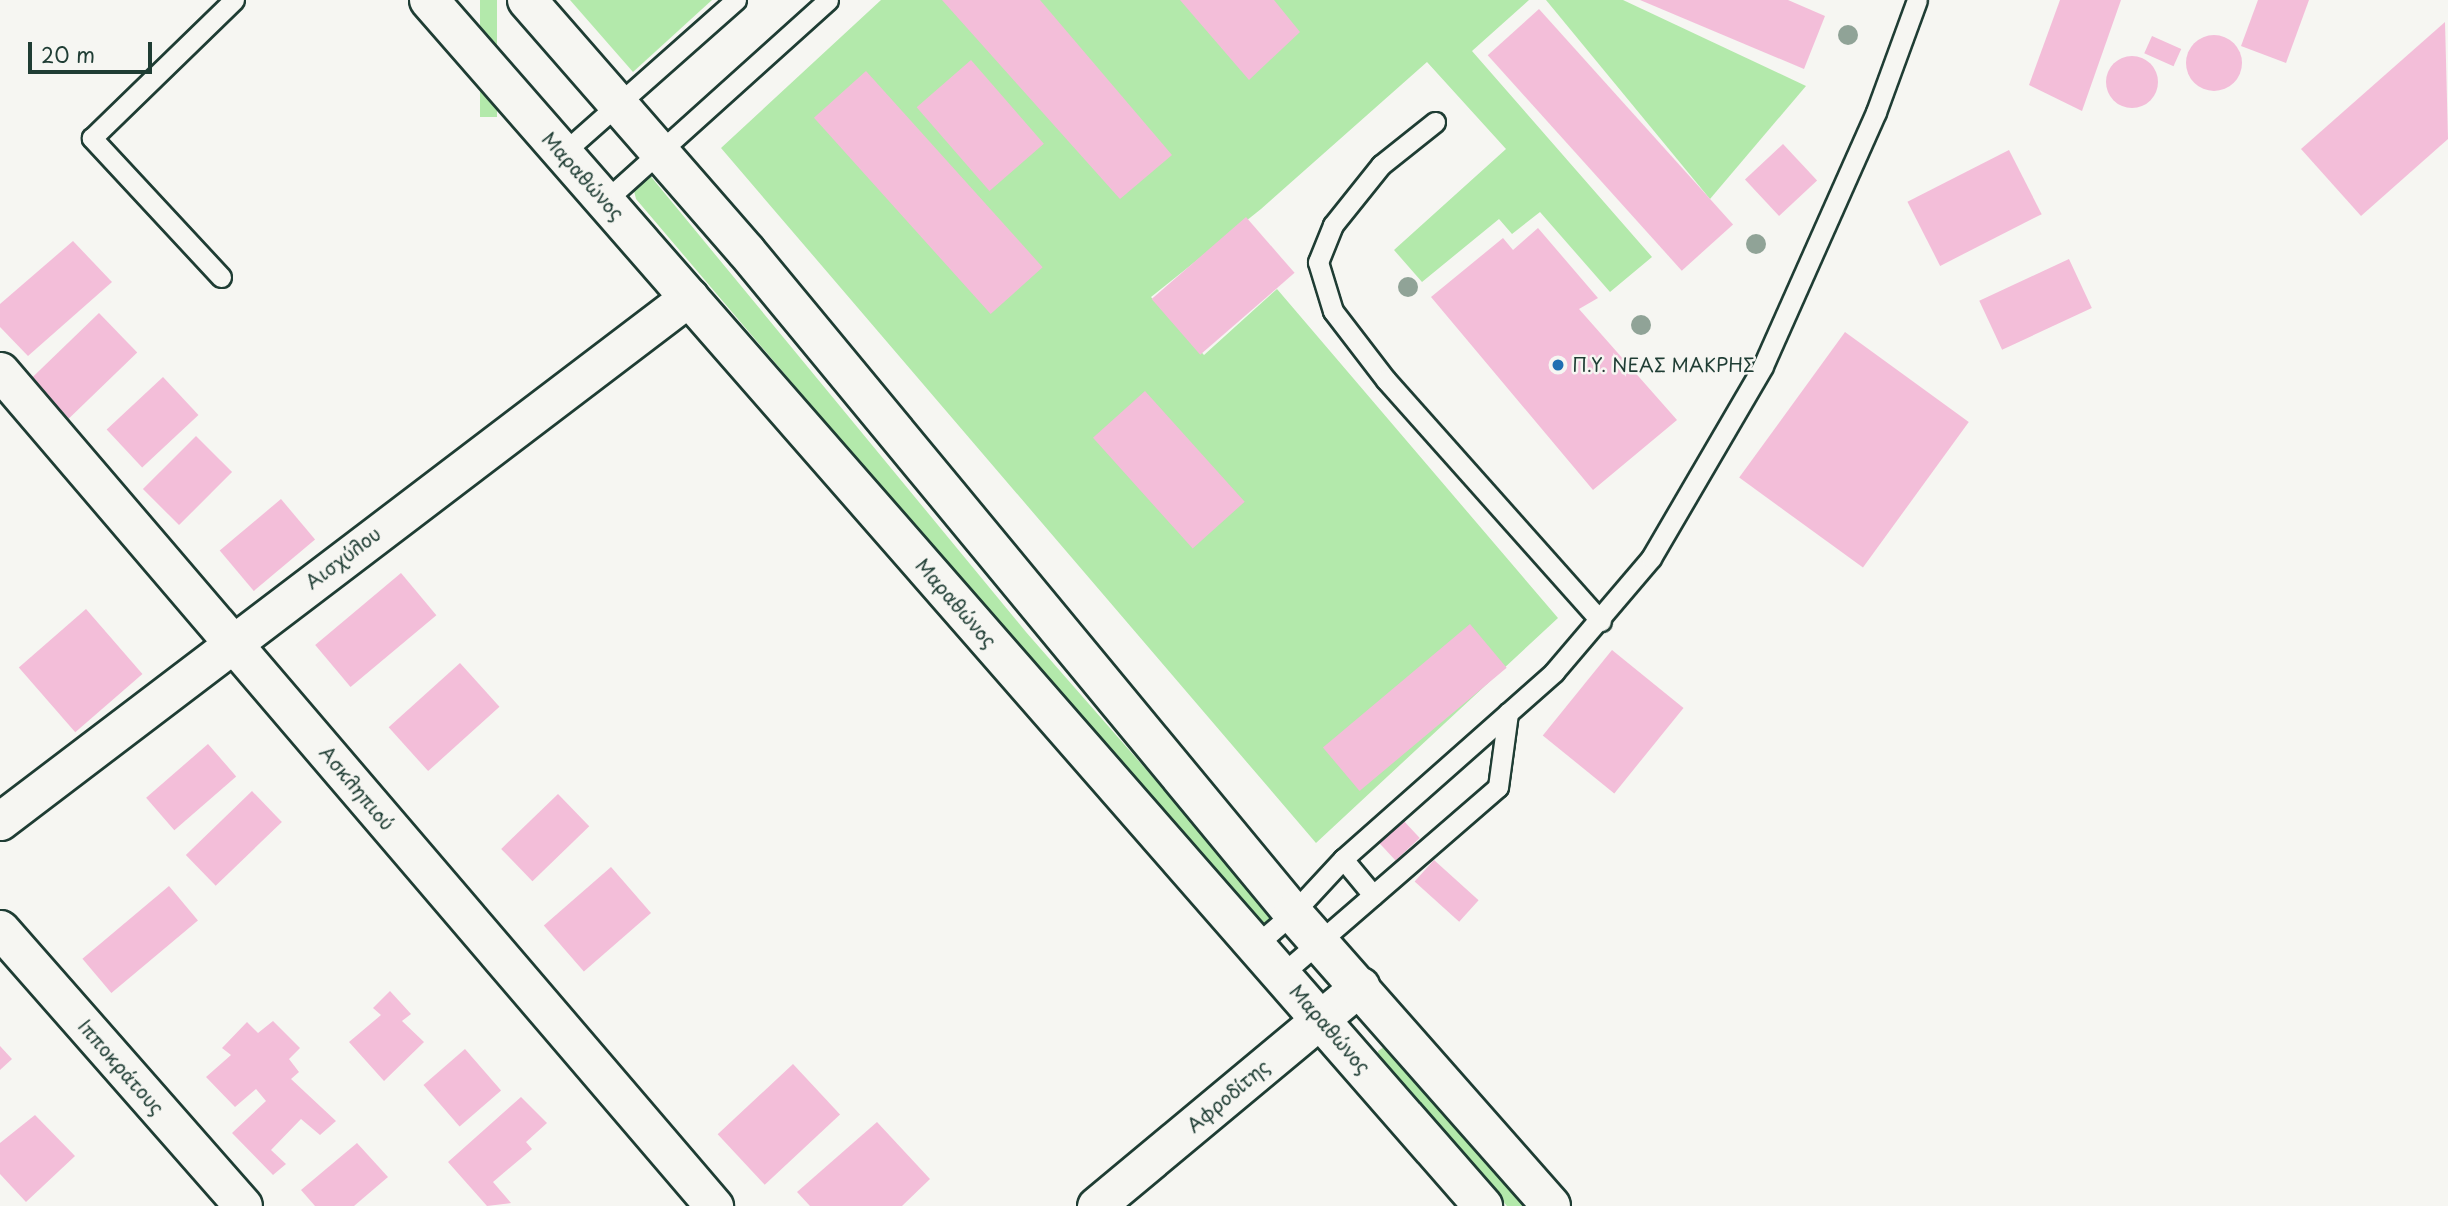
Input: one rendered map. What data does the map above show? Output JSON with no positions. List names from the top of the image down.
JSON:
{
  "streets": {
    "main road": ["Μαραθώνος"],
    "street": [
      "Αισχύλου",
      "Ασκληπιού",
      "Ιπποκράτους",
      "Αφροδίτης"
    ]
  },
  "crossings": [
    ["Μαραθώνος", "Αισχύλου"],
    ["Μαραθώνος", "Αφροδίτης"],
    ["Αισχύλου", "Ασκληπιού"]
  ],
  "places": ["Π.Υ. ΝΕΑΣ ΜΑΚΡΗΣ"],
  "scale_bar": "20 m"
}
